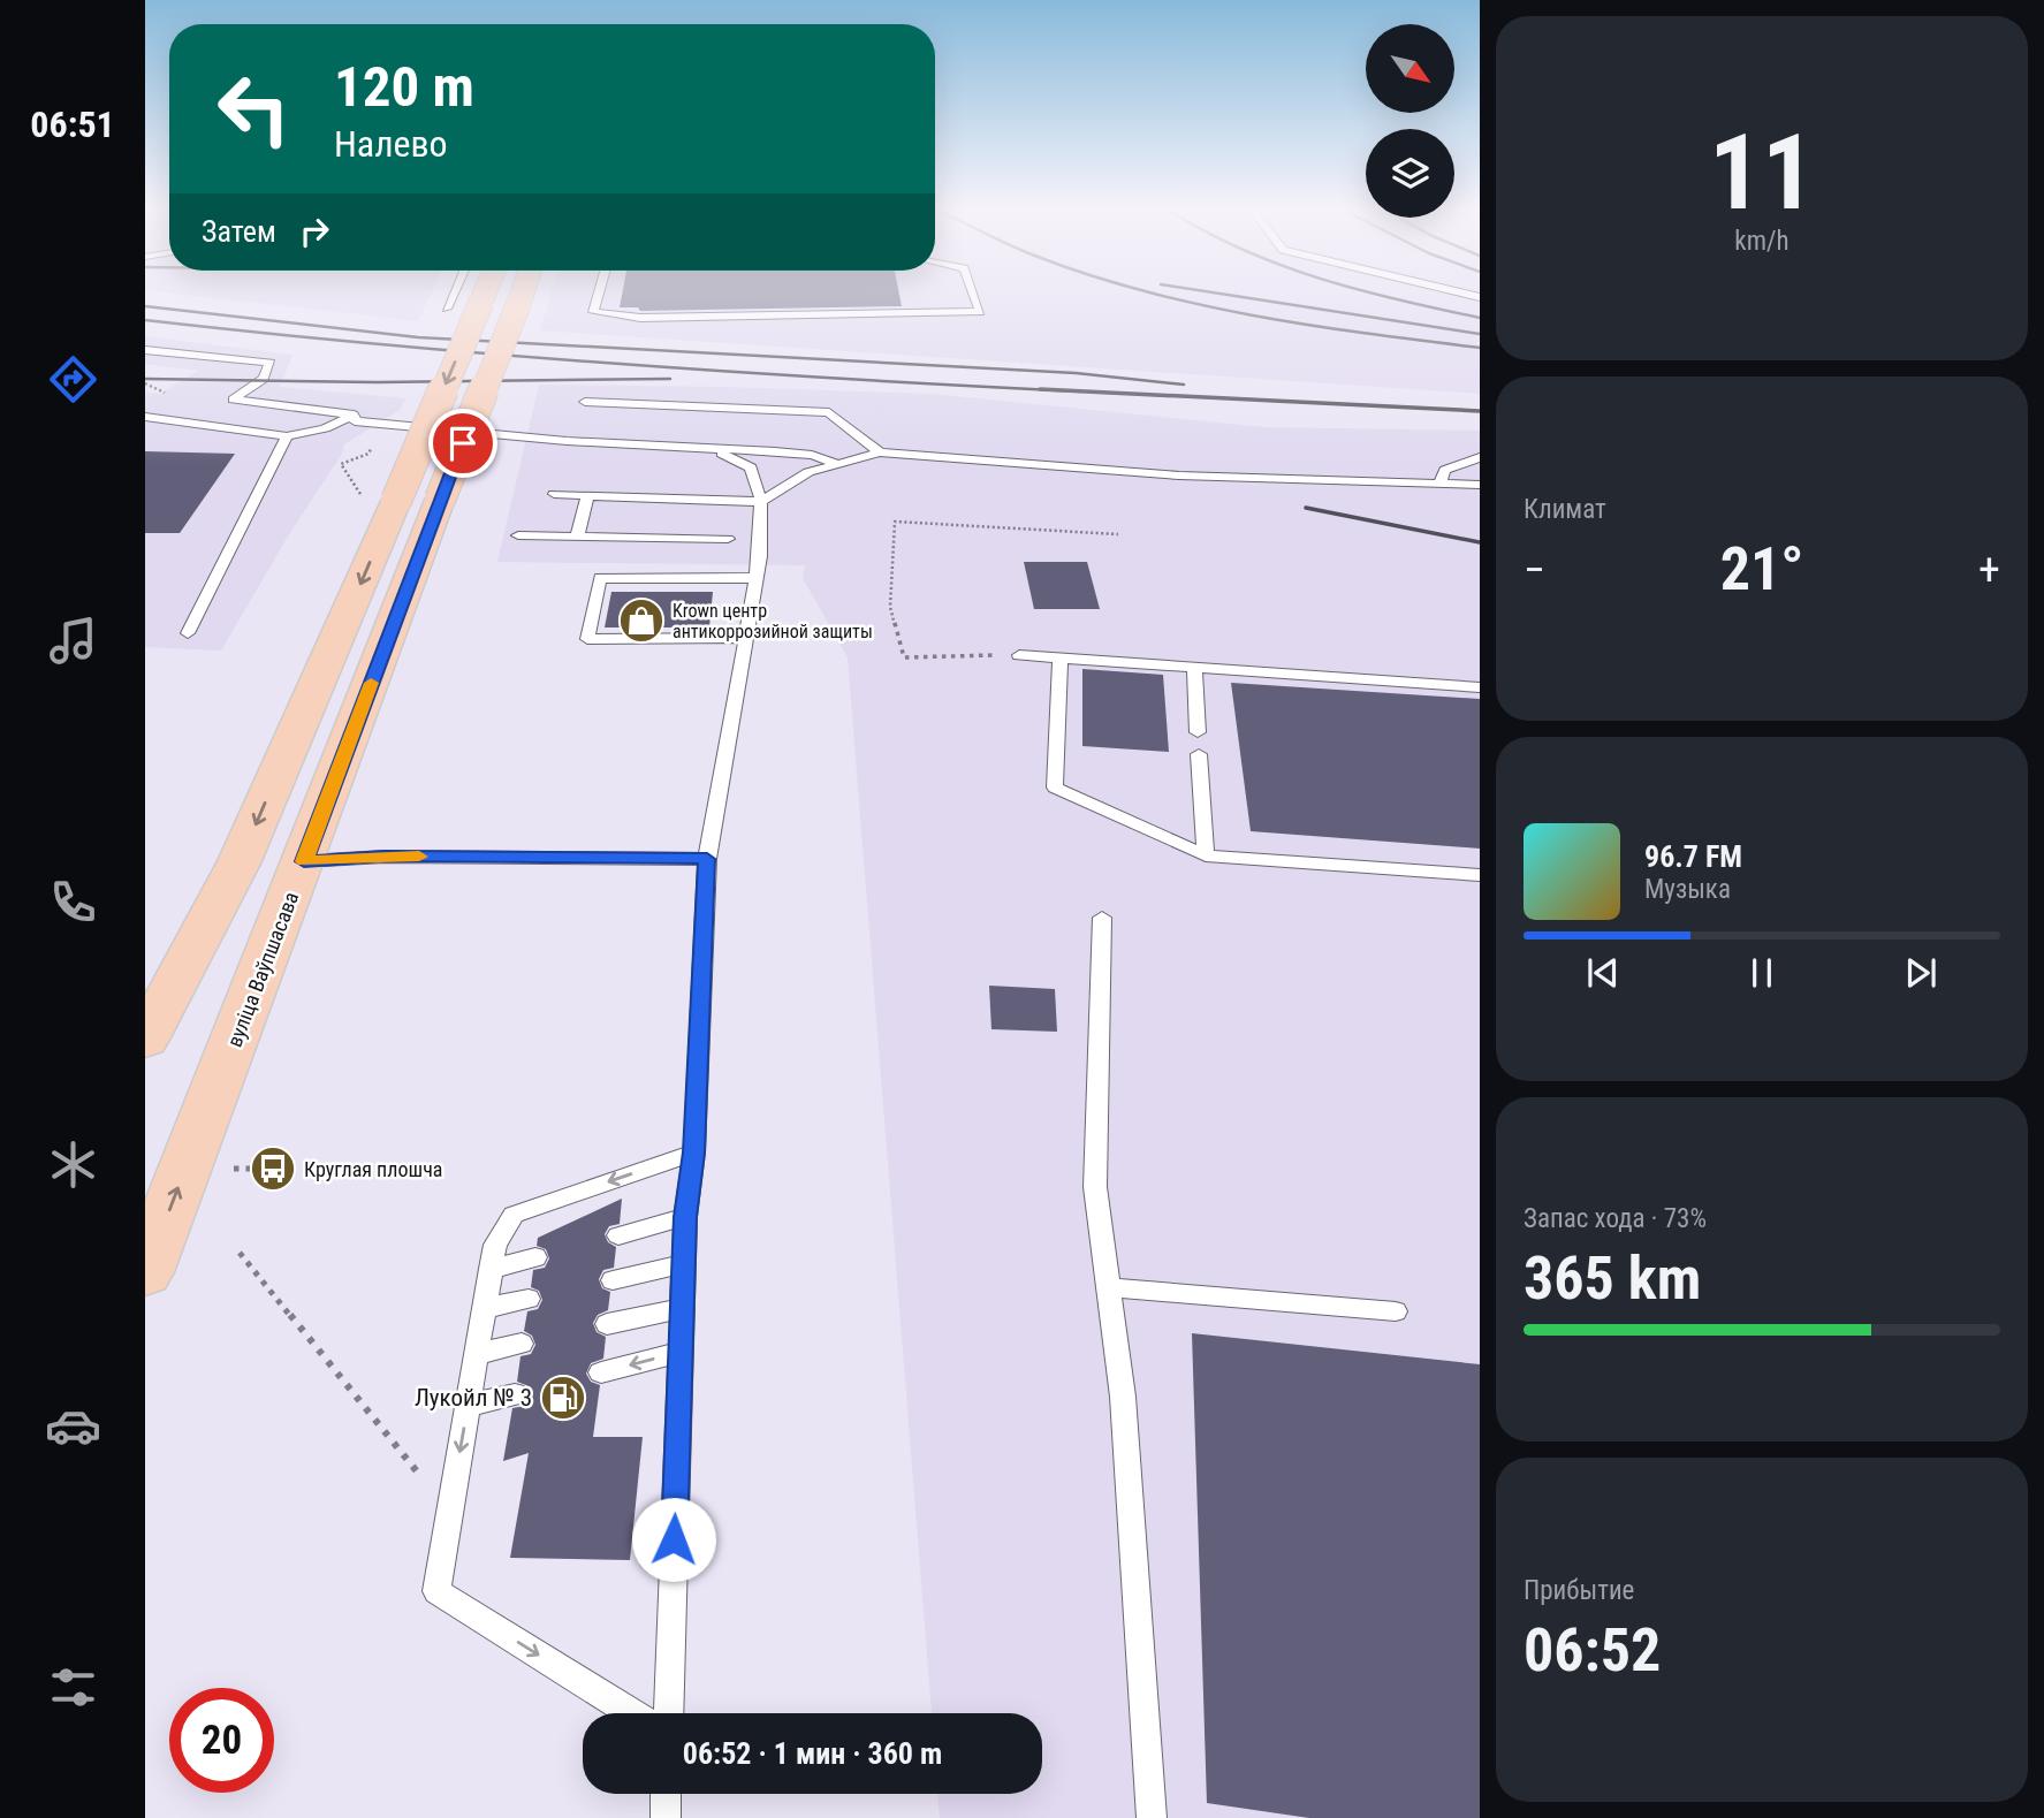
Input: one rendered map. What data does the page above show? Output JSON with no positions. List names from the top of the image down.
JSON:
{
  "streets": {
    "main road": ["вуліца Ваўпшасава"]
  },
  "places": {
    "shop": ["Krown центр антикоррозийной защиты"],
    "bus stop": ["Круглая плошча"],
    "fuel station": ["Лукойл № 3"]
  },
  "north": "bottom right",
  "page": {
    "tabs": "06:51",
    "tile": [
      ["11", "km/h"],
      "Климат",
      ["Запас хода · 73%", "365 km"],
      ["Прибытие", "06:52"]
    ],
    "turn": ["120 m", "Налево"],
    "then": "Затем",
    "heat": ["−", "21°", "+"],
    "song": ["96.7 FM", "Музыка"],
    "limit": "20",
    "trip": "06:52 · 1 мин · 360 m"
  }
}
